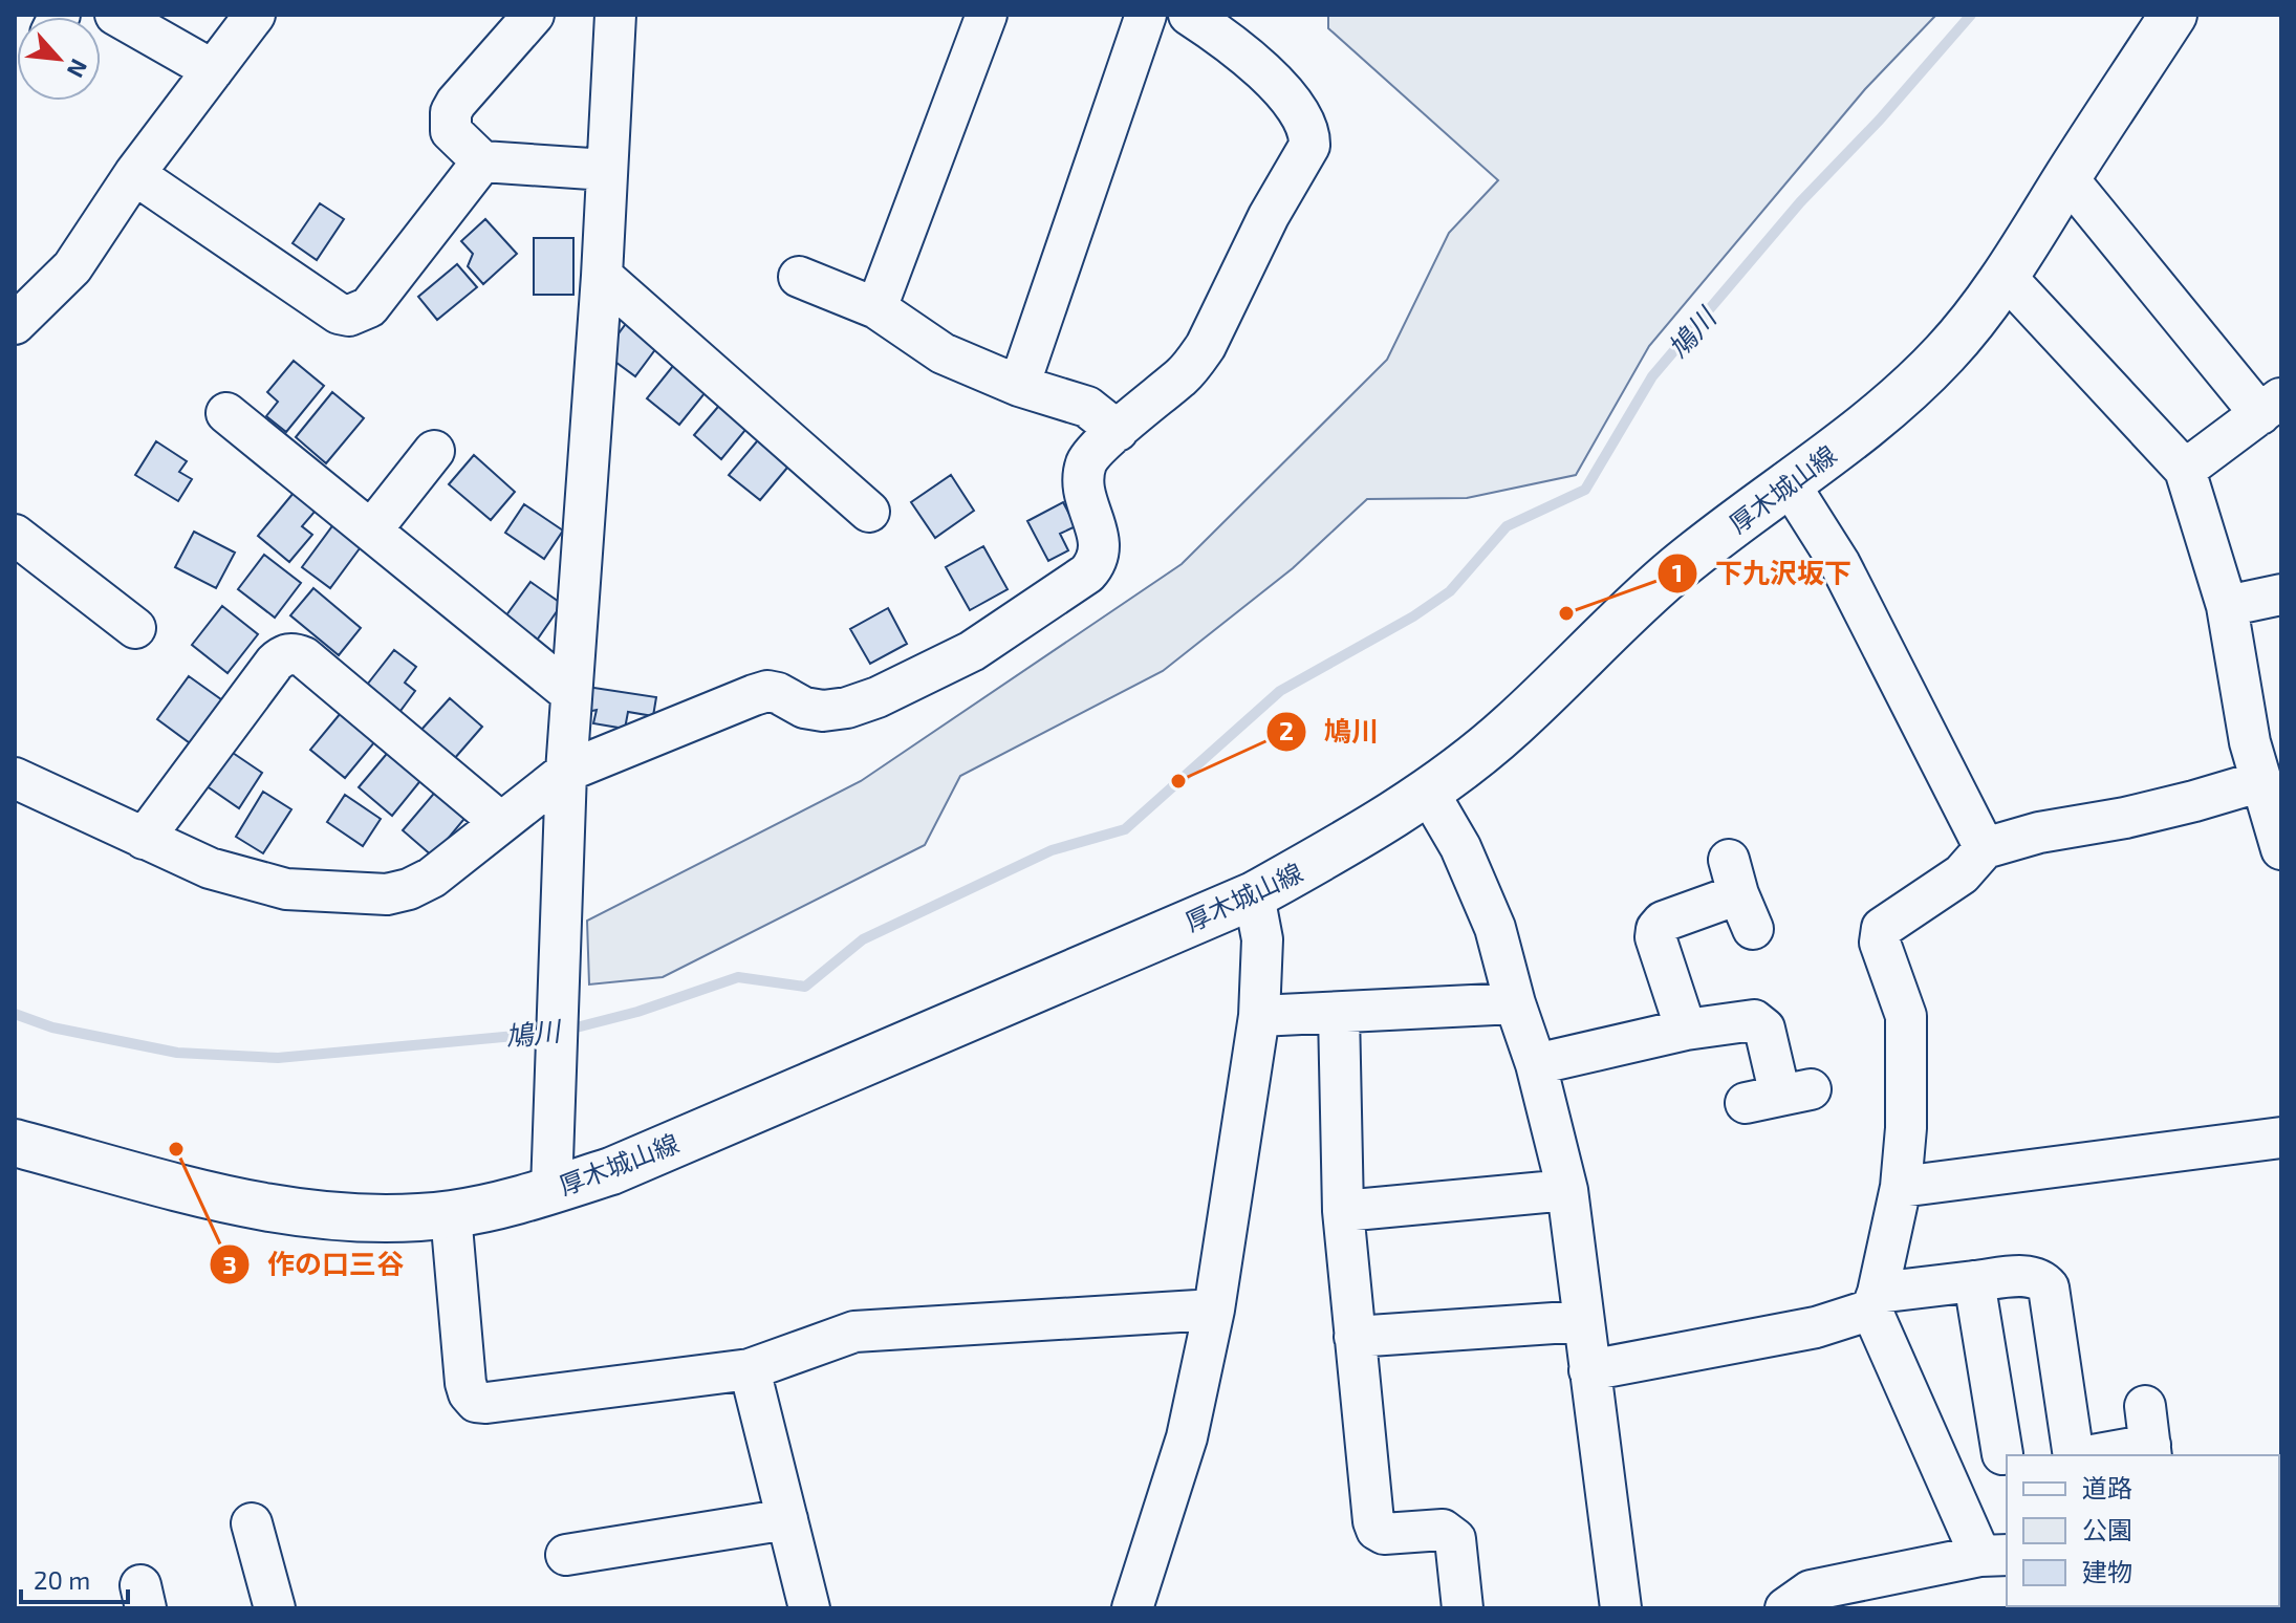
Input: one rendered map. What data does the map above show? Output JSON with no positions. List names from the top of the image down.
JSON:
{
  "streets": {
    "main road": ["厚木城山線"]
  },
  "water": ["鳩川"],
  "places": ["下九沢坂下", "鳩川", "作の口三谷"],
  "legend": ["道路", "公園", "建物"],
  "scale_bar": "20 m",
  "north": "bottom right"
}
